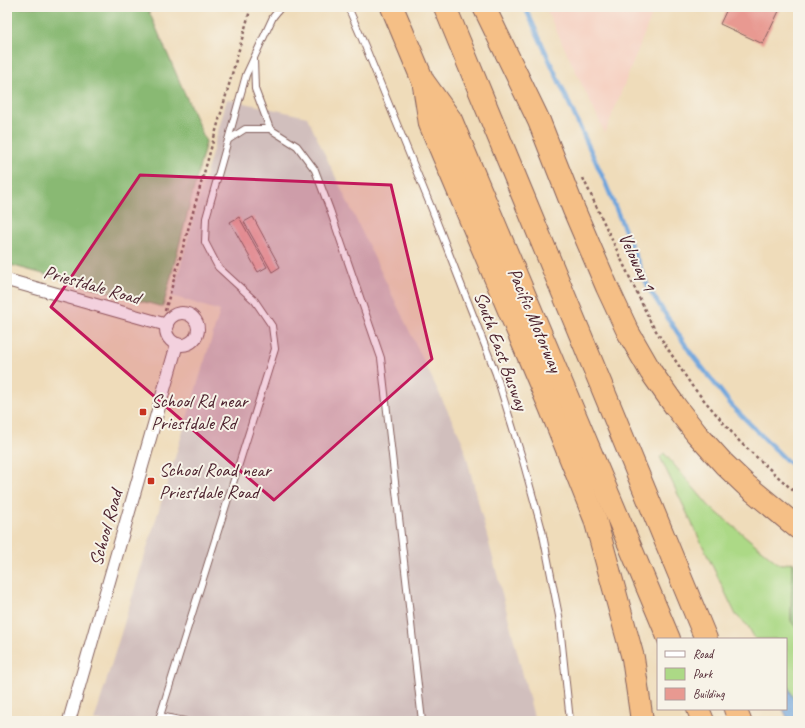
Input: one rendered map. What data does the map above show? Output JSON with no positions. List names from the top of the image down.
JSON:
{
  "streets": {
    "highway": ["Pacific Motorway"],
    "street": ["Priestdale Road", "School Road"],
    "lane": ["South East Busway"],
    "path": ["Veloway 1"]
  },
  "crossings": [
    ["Priestdale Road", "School Road"]
  ],
  "places": {
    "transit": ["School Rd near Priestdale Rd", "School Road near Priestdale Road"]
  },
  "legend": ["Road", "Park", "Building"]
}
